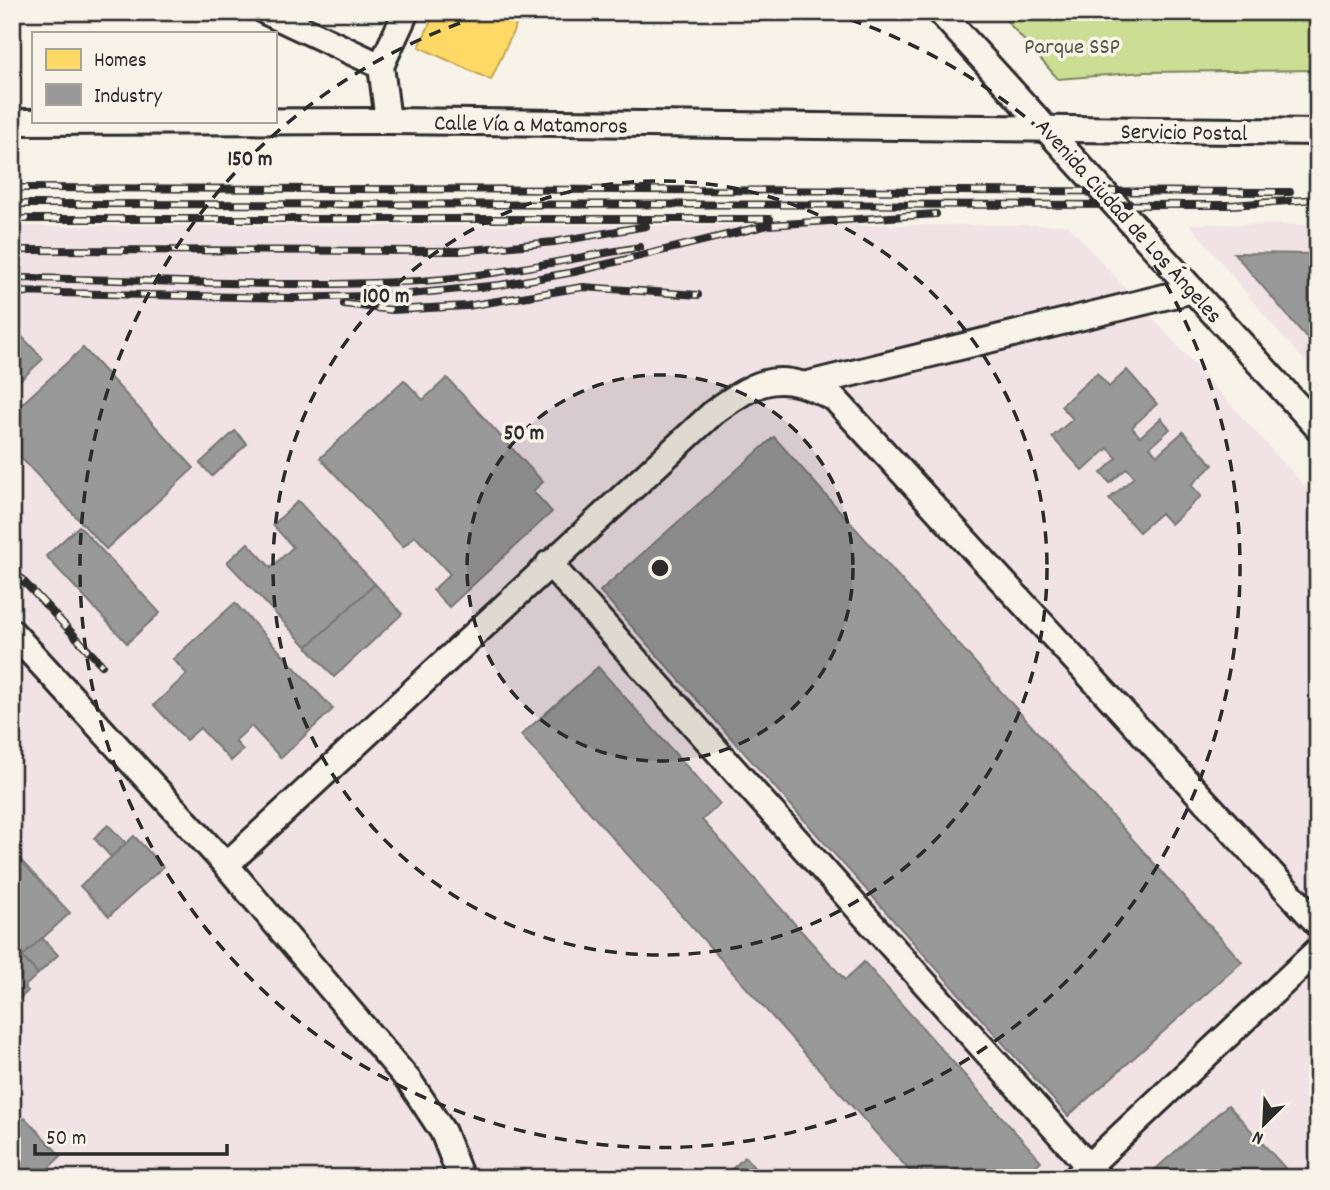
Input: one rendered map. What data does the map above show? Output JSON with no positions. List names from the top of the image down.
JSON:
{
  "streets": {
    "street": ["Calle Vía a Matamoros", "Servicio Postal", "Avenida Ciudad de Los Ángeles"]
  },
  "crossings": [
    ["Calle Vía a Matamoros", "Servicio Postal"],
    ["Calle Vía a Matamoros", "Avenida Ciudad de Los Ángeles"],
    ["Servicio Postal", "Avenida Ciudad de Los Ángeles"]
  ],
  "parks": ["Parque SSP"],
  "legend": ["Homes", "Industry"],
  "scale_bar": "50 m",
  "north": "bottom left",
  "rings": ["150 m", "100 m", "50 m"]
}
